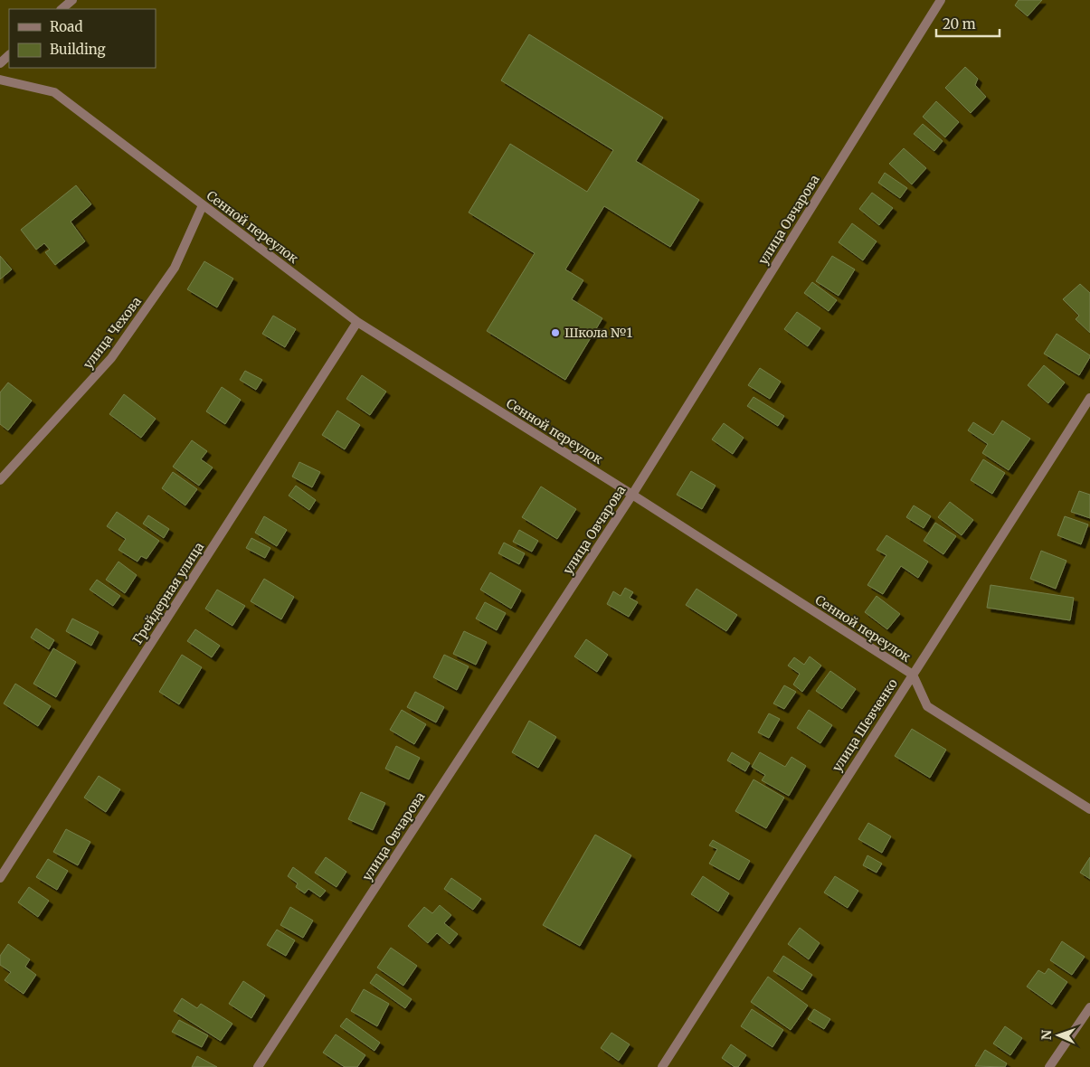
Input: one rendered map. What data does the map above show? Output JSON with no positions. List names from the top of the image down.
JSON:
{
  "streets": {
    "street": [
      "улица Овчарова",
      "Сенной переулок",
      "улица Чехова",
      "Грейдерная улица",
      "улица Шевченко"
    ]
  },
  "crossings": [
    ["улица Овчарова", "Сенной переулок"],
    ["Сенной переулок", "улица Чехова"],
    ["Сенной переулок", "Грейдерная улица"],
    ["Сенной переулок", "улица Шевченко"]
  ],
  "places": ["Школа №1"],
  "legend": ["Road", "Building"],
  "scale_bar": "20 m",
  "north": "left"
}
